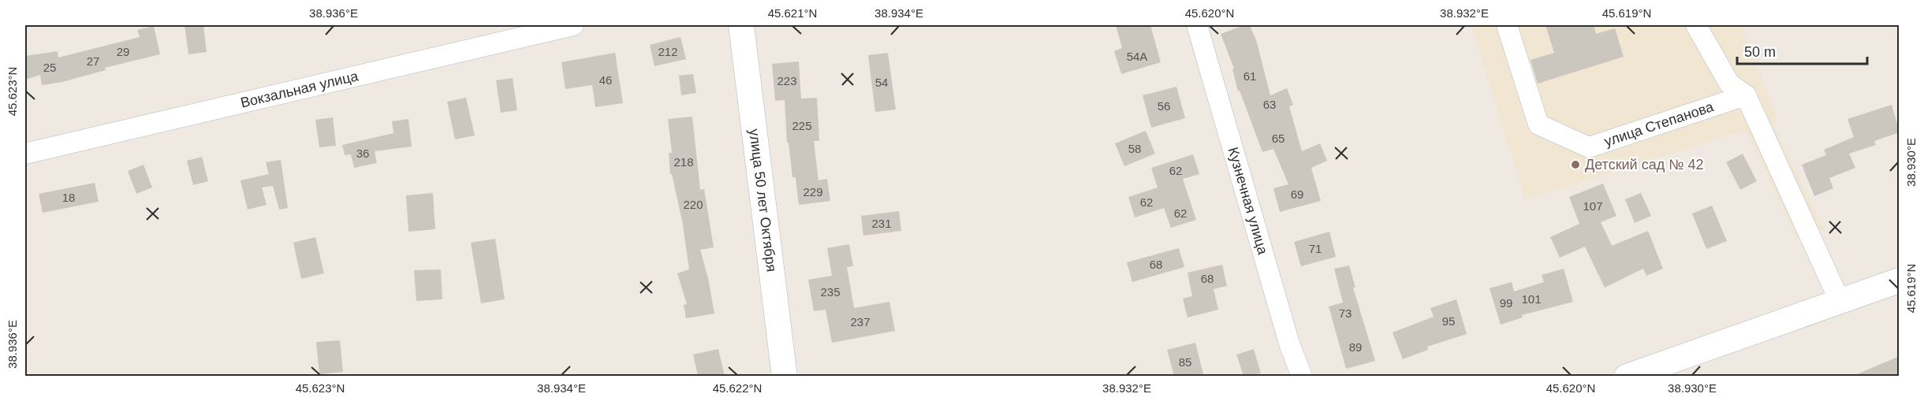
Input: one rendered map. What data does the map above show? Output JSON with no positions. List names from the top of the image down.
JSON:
{
  "streets": {
    "street": [
      "Вокзальная улица",
      "улица Степанова",
      "улица 50 лет Октября",
      "Кузнечная улица"
    ]
  },
  "places": ["Детский сад № 42"],
  "house_numbers": [
    "29",
    "212",
    "54А",
    "27",
    "25",
    "61",
    "46",
    "223",
    "54",
    "63",
    "56",
    "225",
    "65",
    "58",
    "36",
    "218",
    "62",
    "229",
    "69",
    "18",
    "62",
    "220",
    "107",
    "62",
    "231",
    "71",
    "68",
    "68",
    "235",
    "101",
    "99",
    "73",
    "95",
    "237",
    "89",
    "85"
  ],
  "scale_bar": "50 m",
  "coordinates": [
    "38.936°E",
    "45.621°N",
    "38.934°E",
    "45.620°N",
    "38.932°E",
    "45.619°N",
    "45.623°N",
    "38.930°E",
    "45.622°N"
  ]
}
